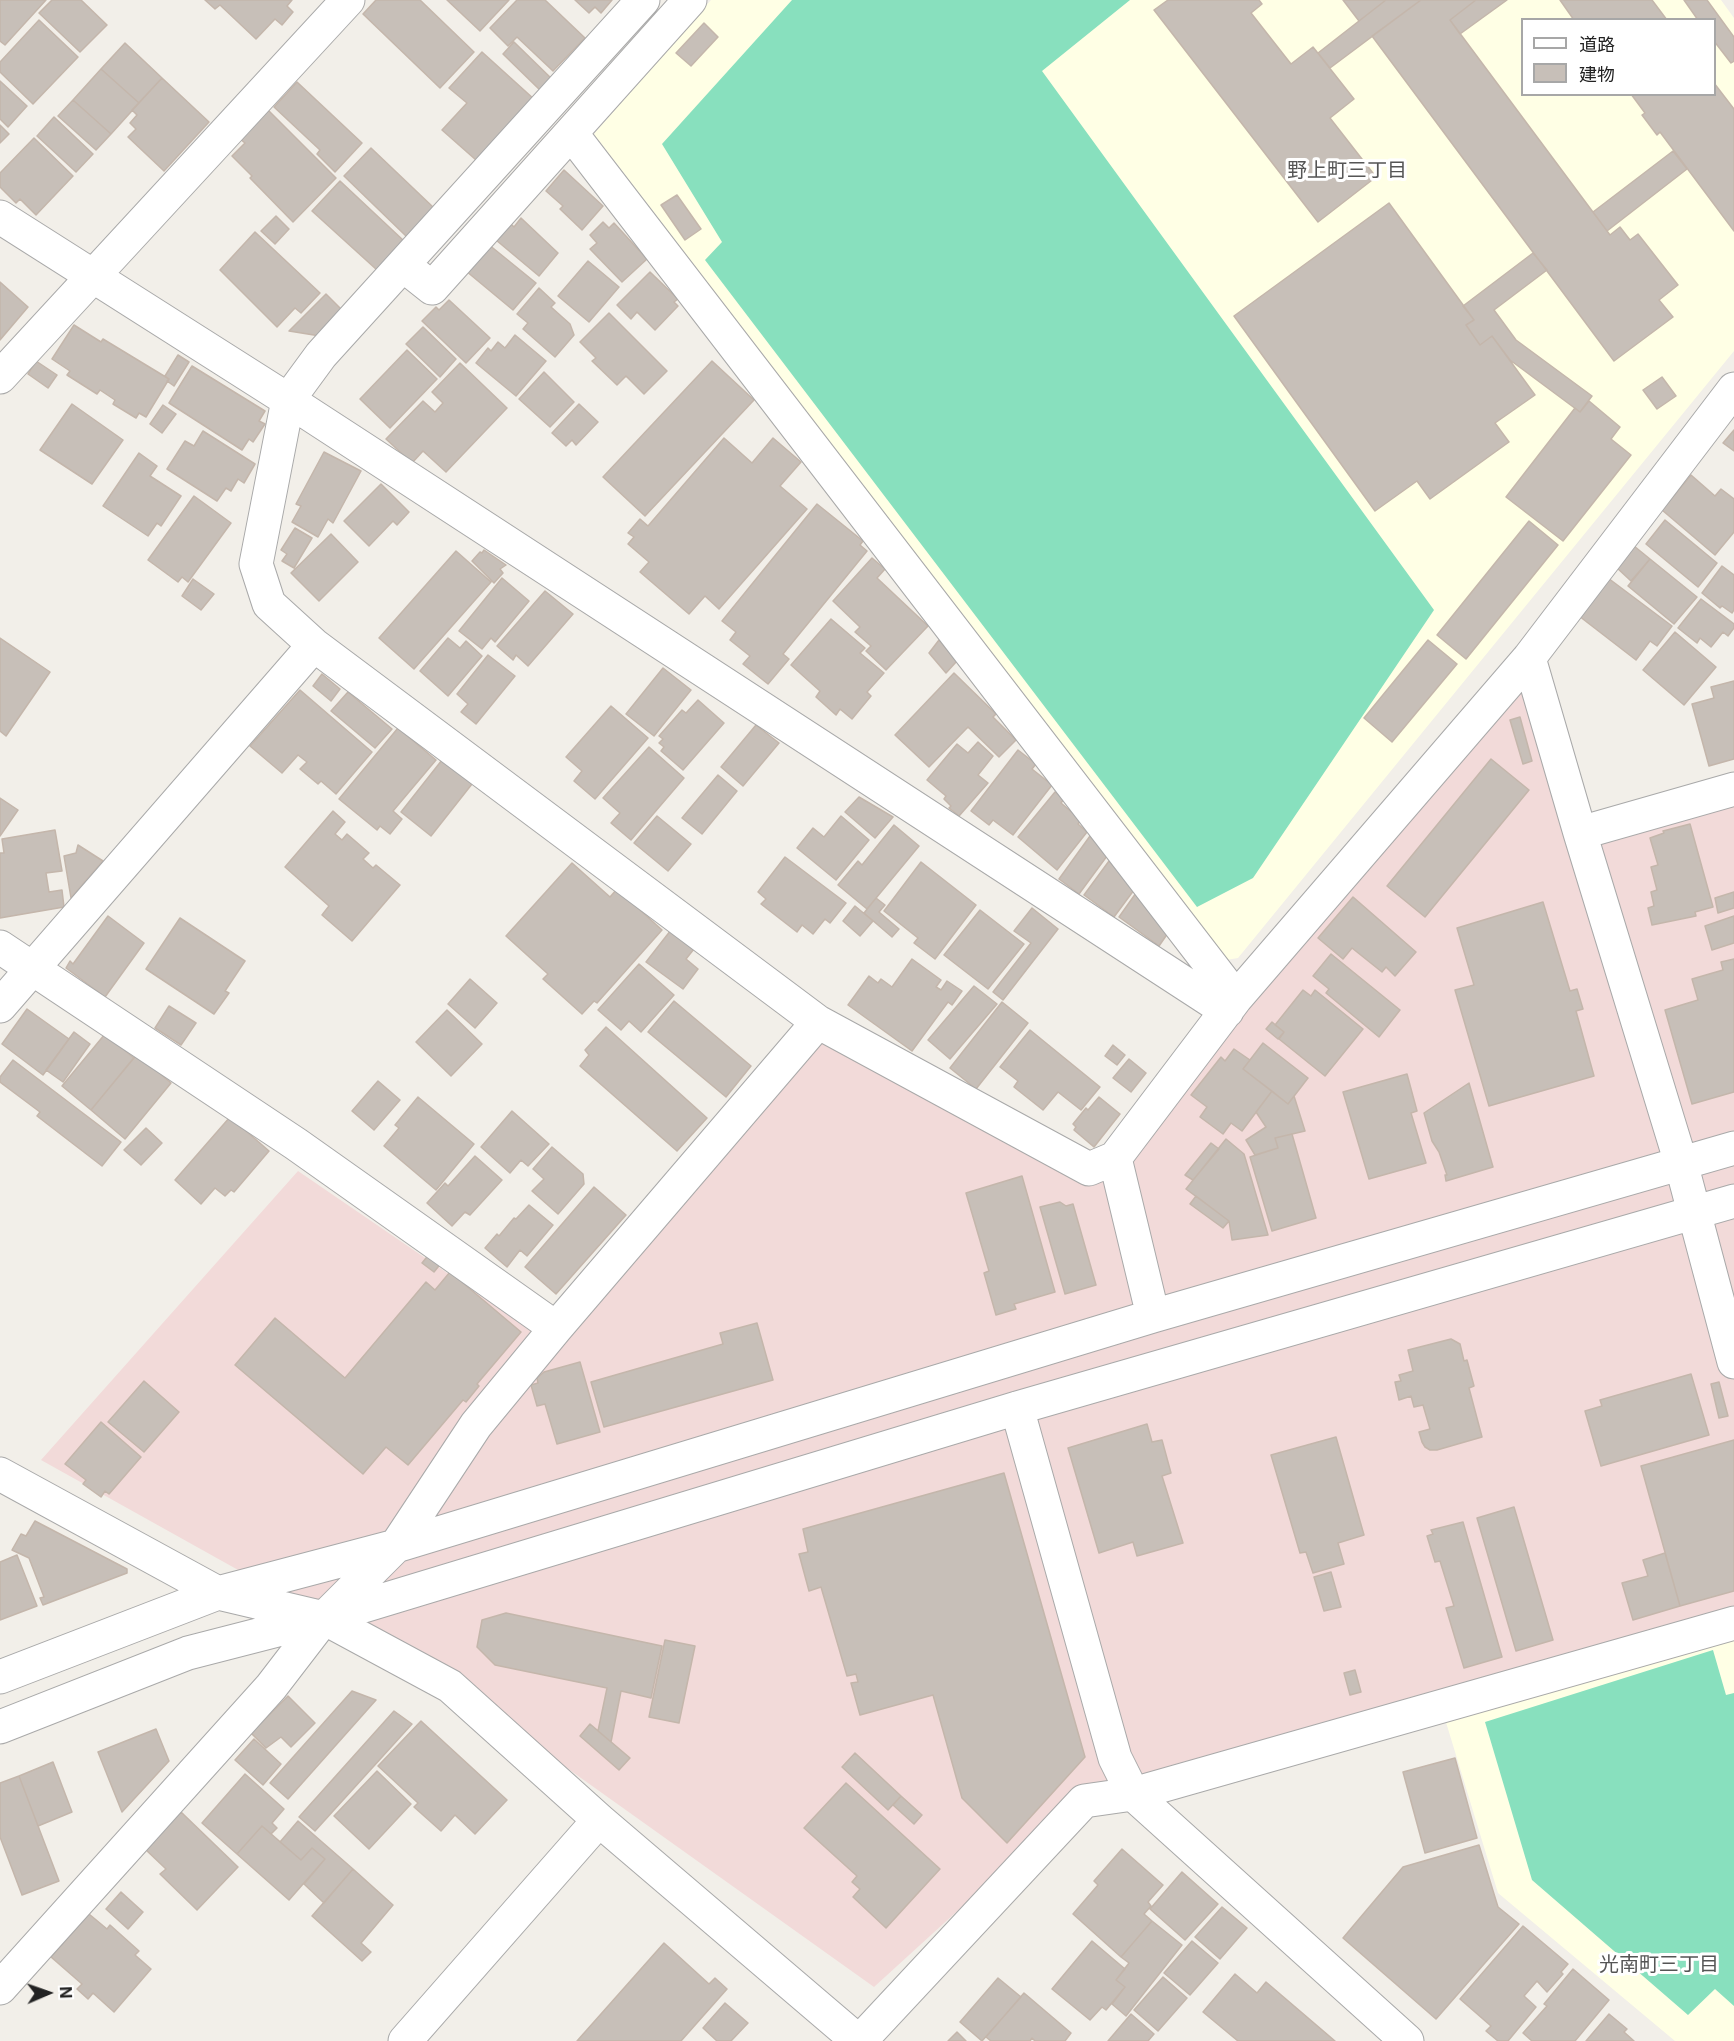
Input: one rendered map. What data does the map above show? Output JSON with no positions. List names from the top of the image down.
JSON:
{
  "districts": ["野上町三丁目", "光南町三丁目"],
  "legend": ["道路", "建物"],
  "north": "right"
}
